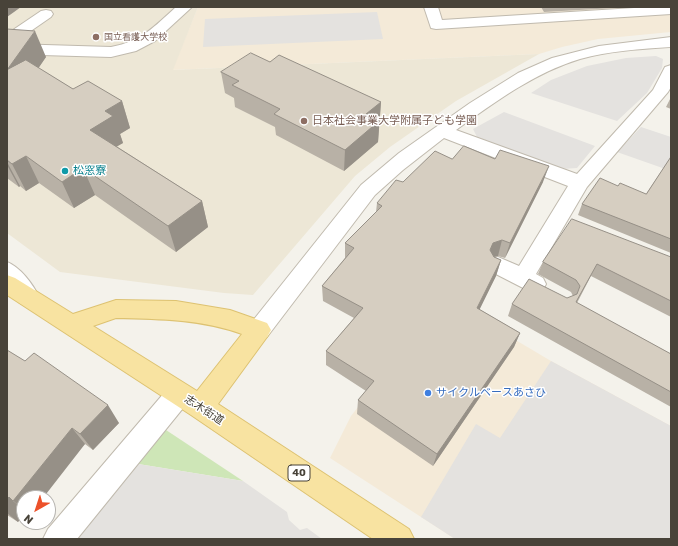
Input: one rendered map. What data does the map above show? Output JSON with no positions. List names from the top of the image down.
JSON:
{
  "streets": {
    "main road": ["志木街道", "40"]
  },
  "places": [
    "国立看護大学校",
    "日本社会事業大学附属子ども学園",
    "松窓寮",
    "サイクルベースあさひ"
  ],
  "north": "bottom left"
}
